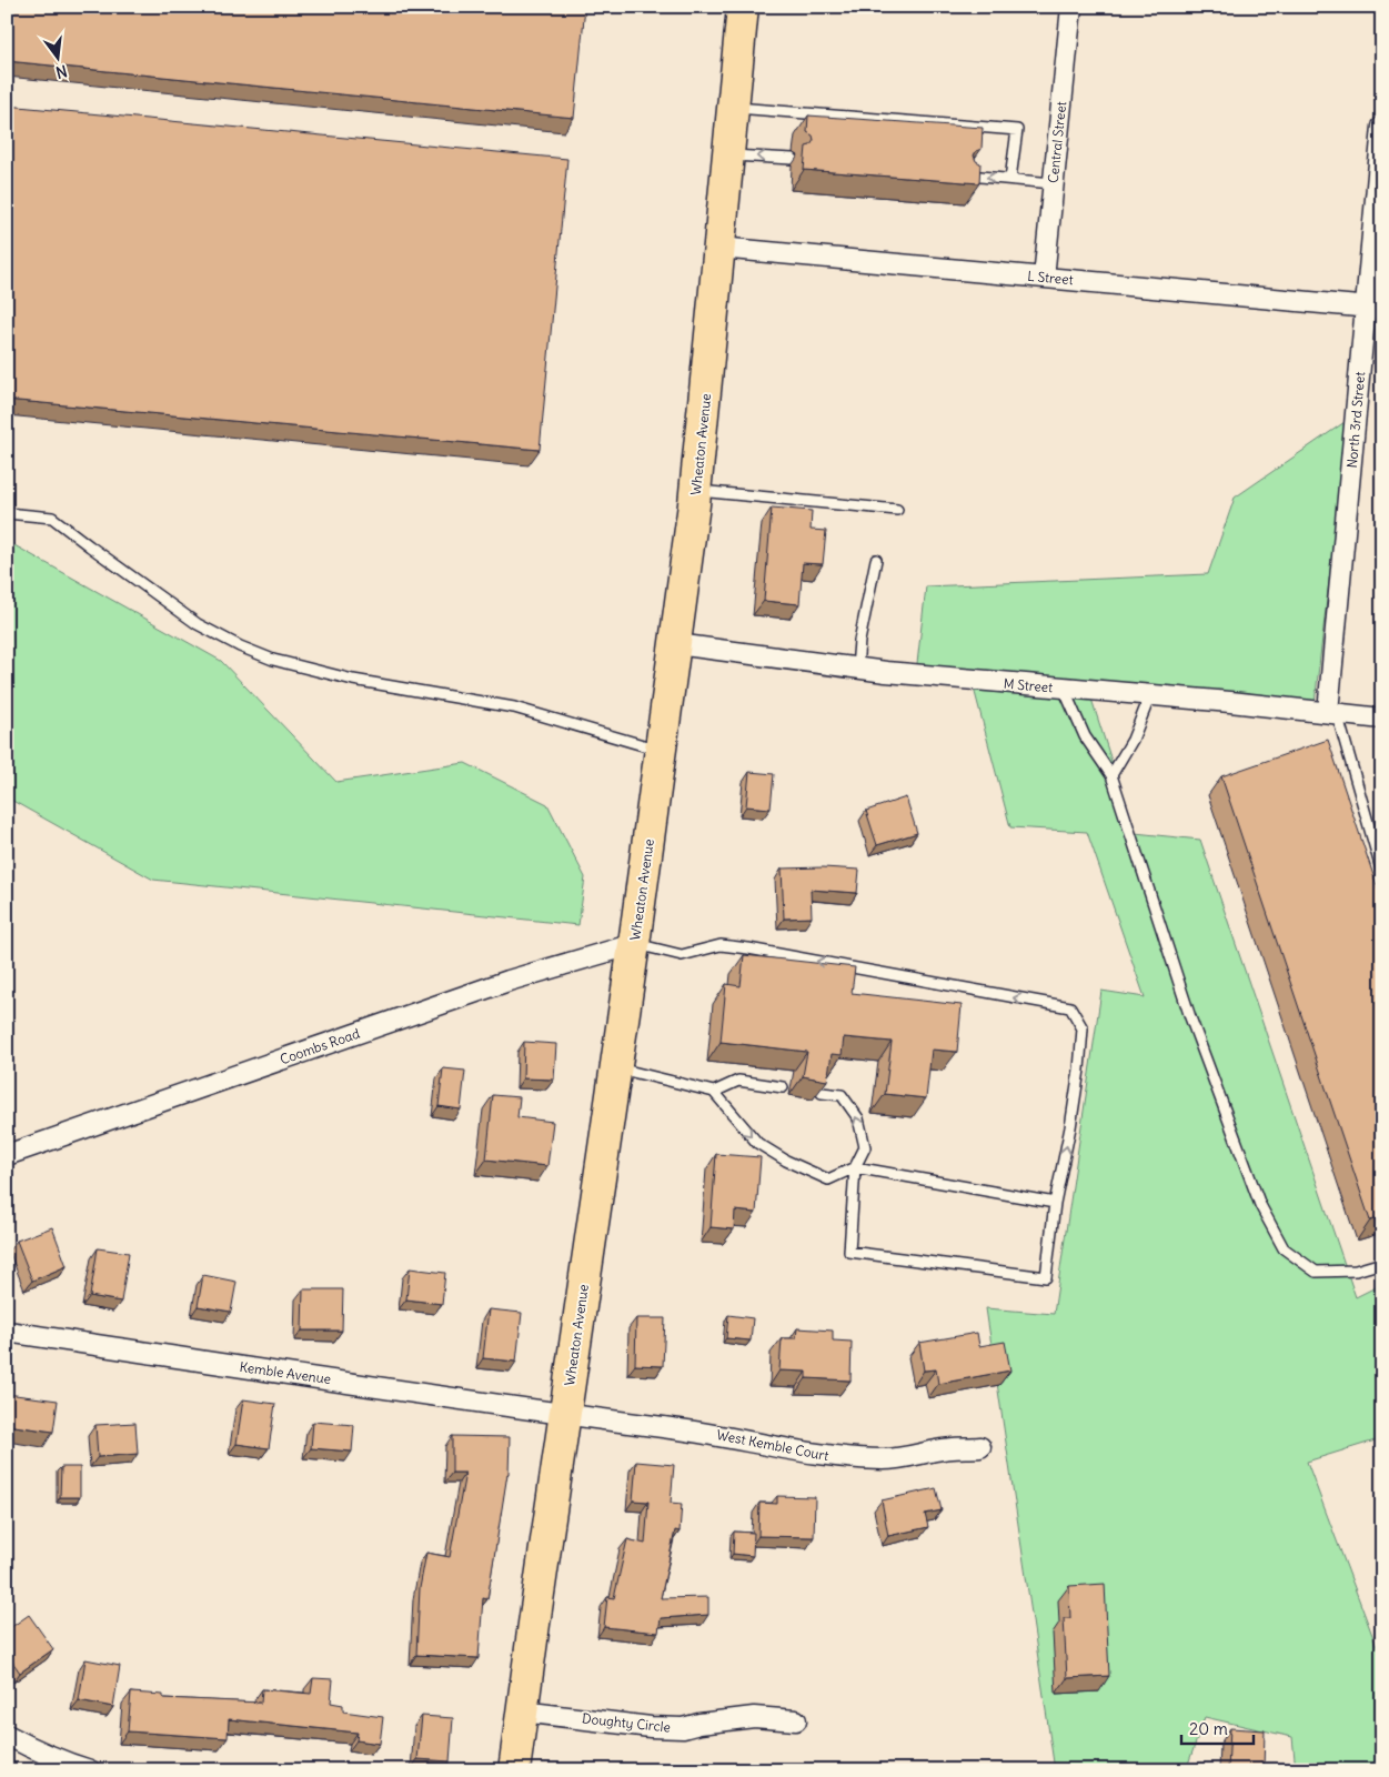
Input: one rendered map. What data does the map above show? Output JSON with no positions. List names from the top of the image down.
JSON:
{
  "streets": {
    "main road": ["Wheaton Avenue"],
    "street": [
      "Central Street",
      "L Street",
      "North 3rd Street",
      "M Street",
      "Coombs Road",
      "Kemble Avenue",
      "West Kemble Court",
      "Doughty Circle"
    ]
  },
  "crossings": [
    ["Central Street", "L Street"],
    ["L Street", "North 3rd Street"],
    ["L Street", "Wheaton Avenue"],
    ["North 3rd Street", "M Street"],
    ["Wheaton Avenue", "M Street"],
    ["Wheaton Avenue", "Coombs Road"],
    ["Wheaton Avenue", "Kemble Avenue"],
    ["Wheaton Avenue", "West Kemble Court"],
    ["Wheaton Avenue", "Doughty Circle"],
    ["Kemble Avenue", "West Kemble Court"]
  ],
  "scale_bar": "20 m",
  "north": "bottom"
}
